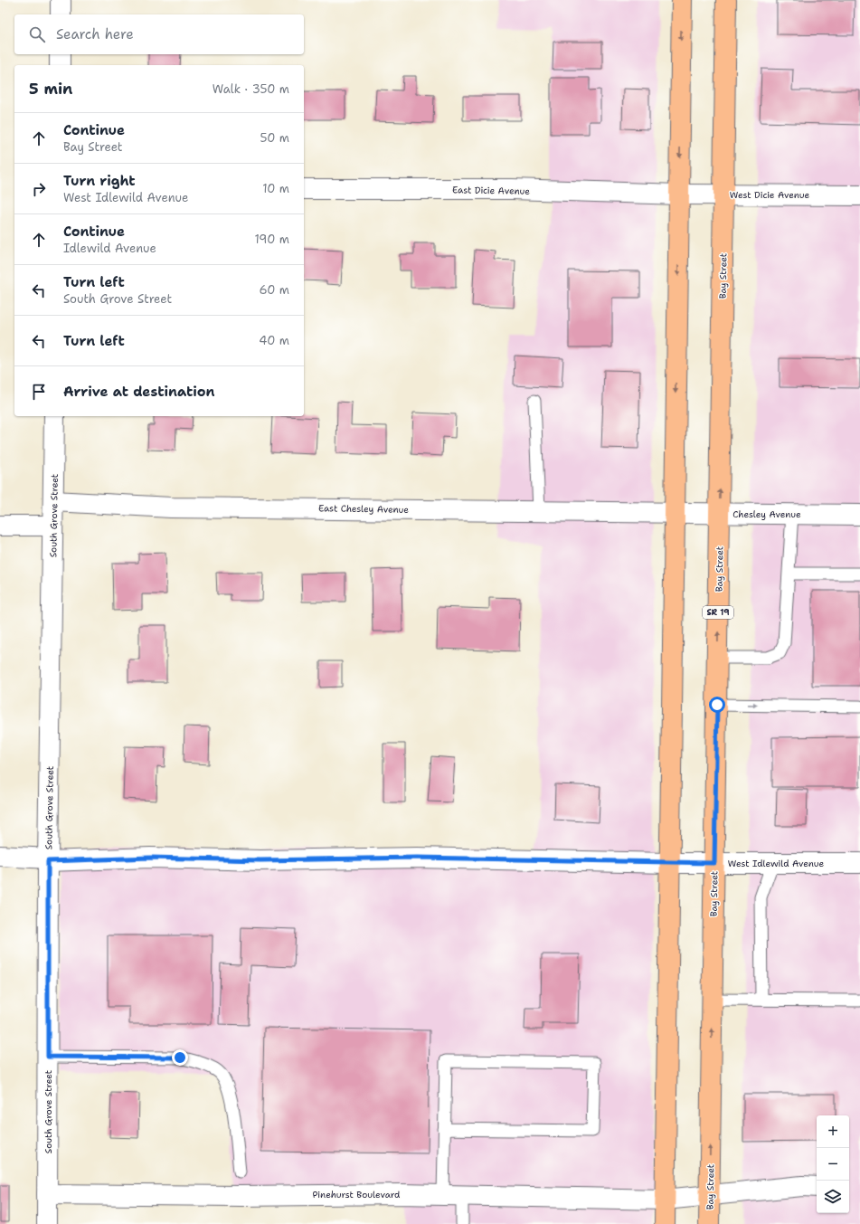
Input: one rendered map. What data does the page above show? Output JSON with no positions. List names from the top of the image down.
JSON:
{
  "streets": {
    "main road": ["Bay Street", "SR 19"],
    "street": [
      "East Dicie Avenue",
      "West Dicie Avenue",
      "East Chesley Avenue",
      "Chesley Avenue",
      "South Grove Street",
      "West Idlewild Avenue",
      "Pinehurst Boulevard"
    ]
  },
  "crossings": [
    ["East Dicie Avenue", "West Dicie Avenue"],
    ["West Dicie Avenue", "Bay Street"],
    ["Bay Street", "Chesley Avenue"],
    ["Bay Street", "West Idlewild Avenue"],
    ["Bay Street", "Pinehurst Boulevard"],
    ["East Chesley Avenue", "Chesley Avenue"],
    ["East Chesley Avenue", "South Grove Street"],
    ["South Grove Street", "West Idlewild Avenue"],
    ["South Grove Street", "Pinehurst Boulevard"]
  ],
  "page": {
    "search": "Search here",
    "heading": ["5 min", "Walk · 350 m"],
    "list": [
      ["Continue", "Bay Street", "50 m"],
      ["Turn right", "West Idlewild Avenue", "10 m"],
      ["Continue", "Idlewild Avenue", "190 m"],
      ["Turn left", "South Grove Street", "60 m"],
      ["Turn left", "40 m"],
      "Arrive at destination"
    ],
    "map_buttons": ["+", "−"]
  }
}
